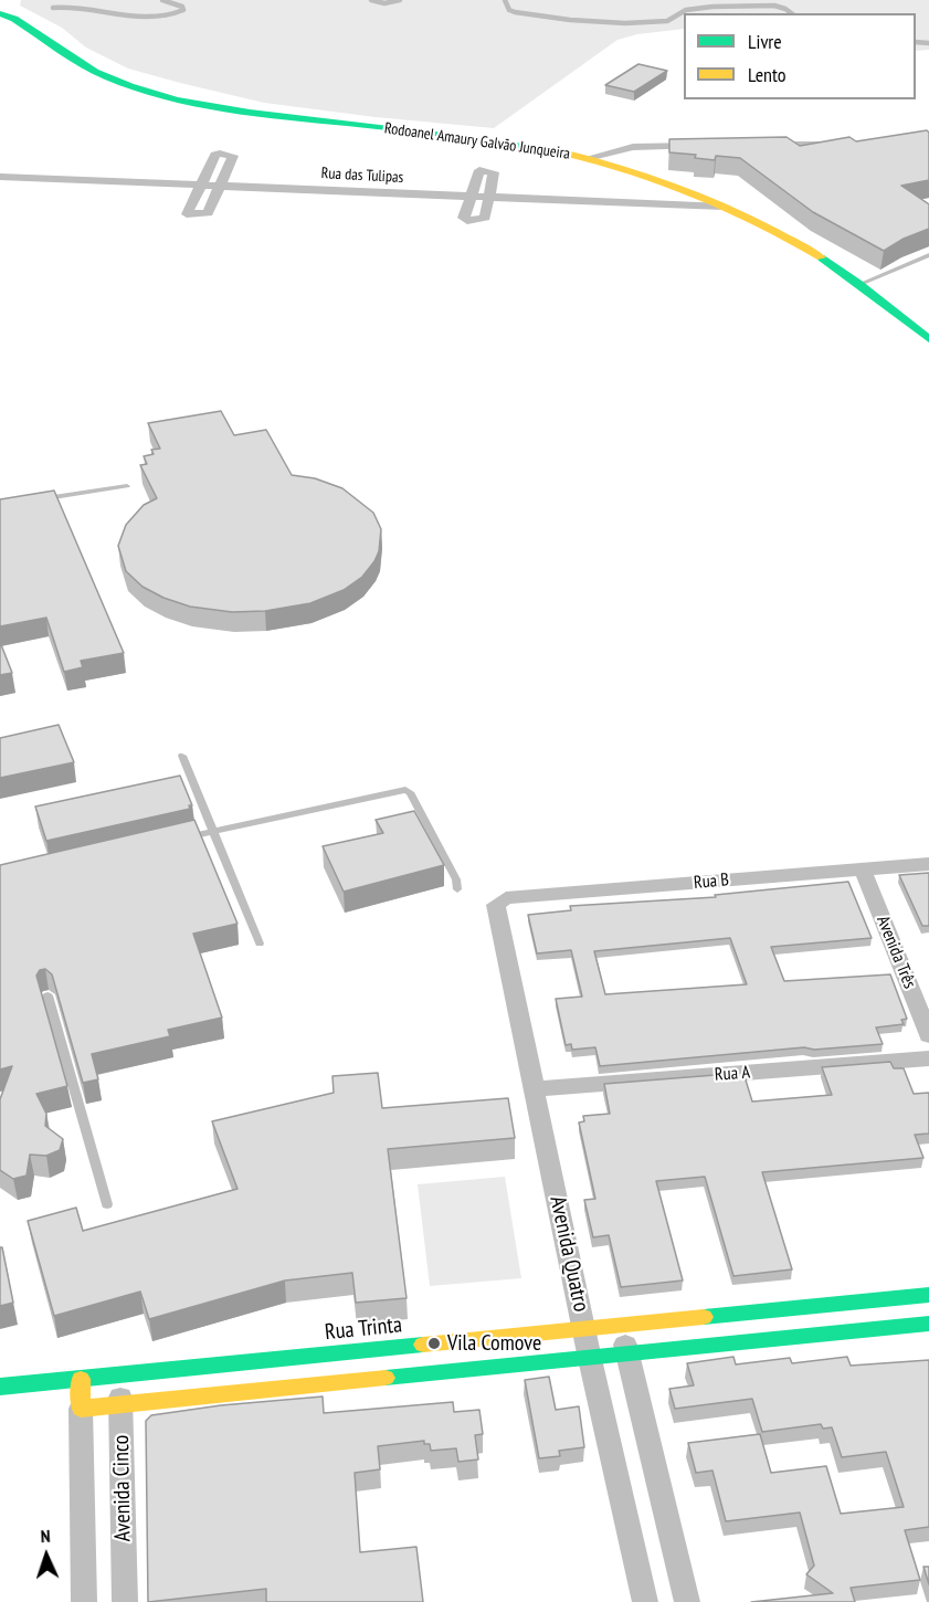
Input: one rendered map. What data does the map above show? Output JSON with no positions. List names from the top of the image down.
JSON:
{
  "streets": {
    "main road": ["Rodoanel Amaury Galvão Junqueira", "Rua Trinta"],
    "street": [
      "Rua das Tulipas",
      "Rua B",
      "Avenida Três",
      "Rua A",
      "Avenida Quatro",
      "Avenida Cinco"
    ]
  },
  "crossings": [
    ["Rodoanel Amaury Galvão Junqueira", "Rua das Tulipas"],
    ["Rua B", "Avenida Três"],
    ["Rua B", "Avenida Quatro"],
    ["Rua A", "Avenida Quatro"],
    ["Avenida Quatro", "Rua Trinta"],
    ["Rua Trinta", "Avenida Cinco"]
  ],
  "places": ["Vila Comove"],
  "legend": ["Livre", "Lento"],
  "north": "top"
}
